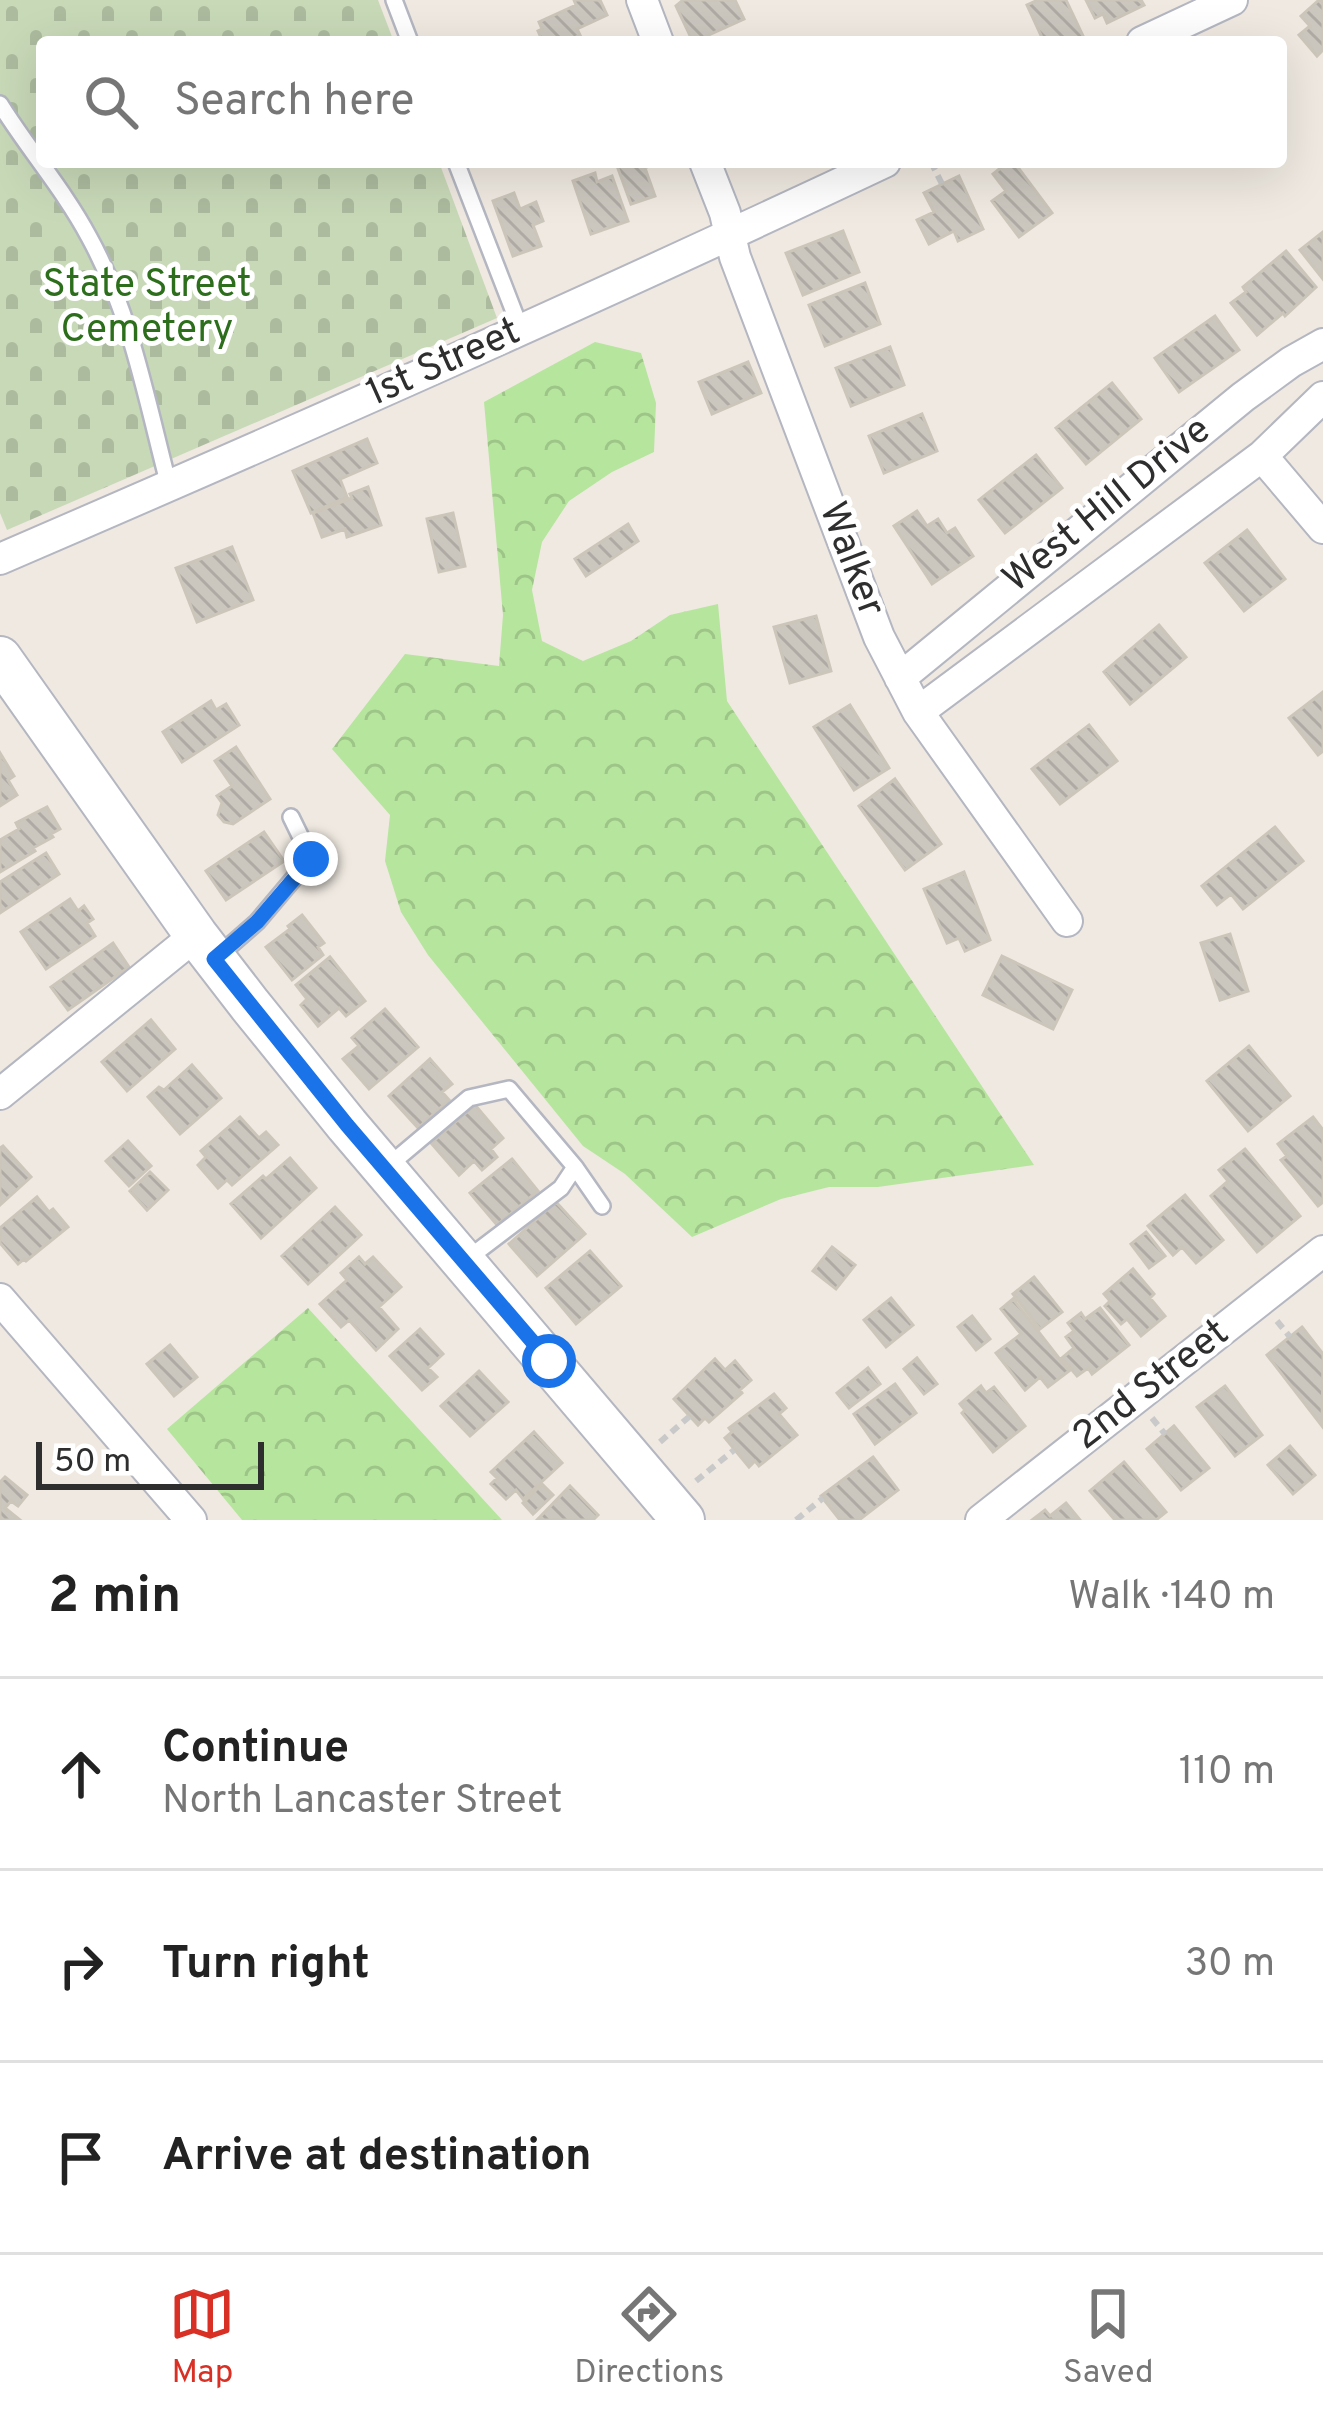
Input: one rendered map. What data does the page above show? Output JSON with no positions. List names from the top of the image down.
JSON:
{
  "streets": {
    "street": [
      "1st Street",
      "West Hill Drive",
      "Walker",
      "2nd Street"
    ]
  },
  "crossings": [
    ["1st Street", "Walker"],
    ["West Hill Drive", "Walker"]
  ],
  "parks": ["State Street Cemetery"],
  "scale_bar": "50 m",
  "page": {
    "search": "Search here",
    "scale": "50 m",
    "heading": ["2 min", "Walk · 140 m"],
    "list": [
      ["Continue", "North Lancaster Street", "110 m"],
      ["Turn right", "30 m"],
      "Arrive at destination"
    ],
    "nav": ["Map", "Directions", "Saved"]
  }
}
